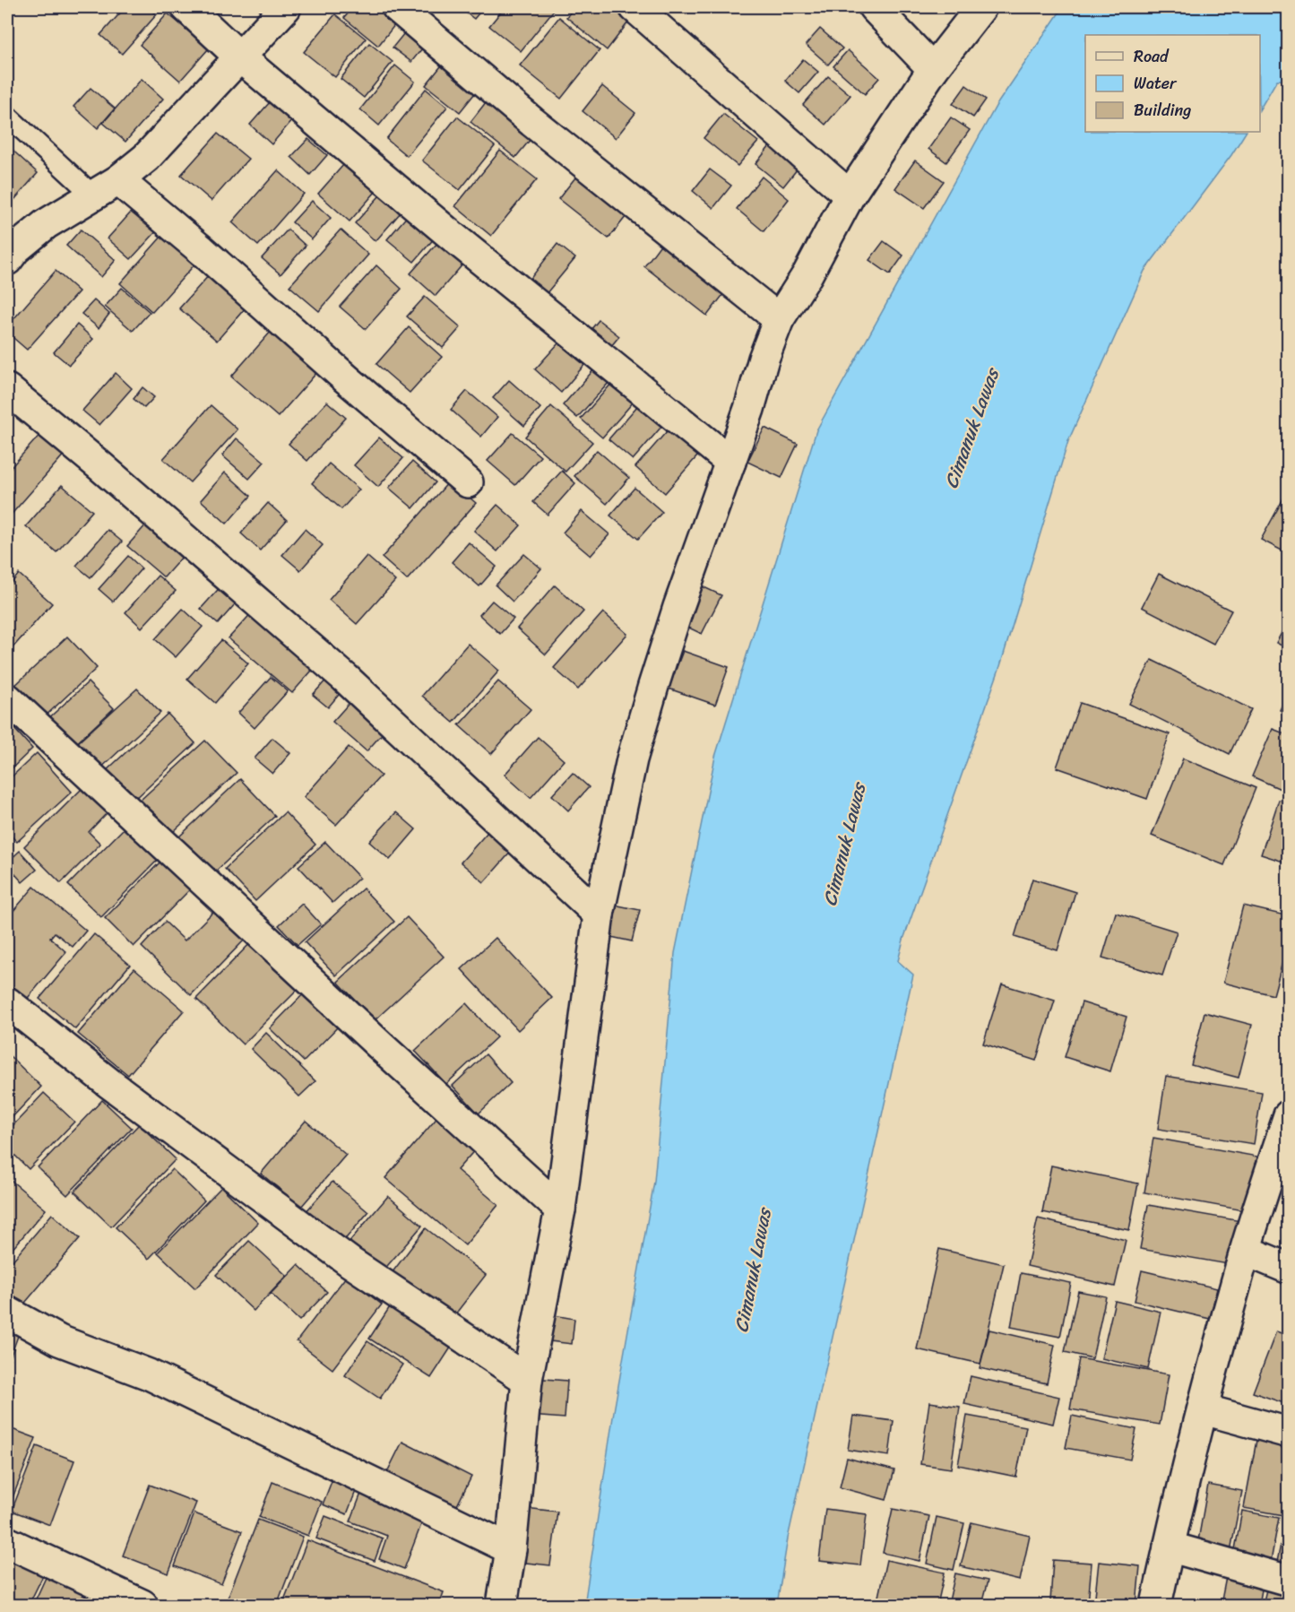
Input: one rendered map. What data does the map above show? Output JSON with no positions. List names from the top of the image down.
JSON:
{
  "water": ["Cimanuk Lawas"],
  "legend": ["Road", "Water", "Building"]
}
